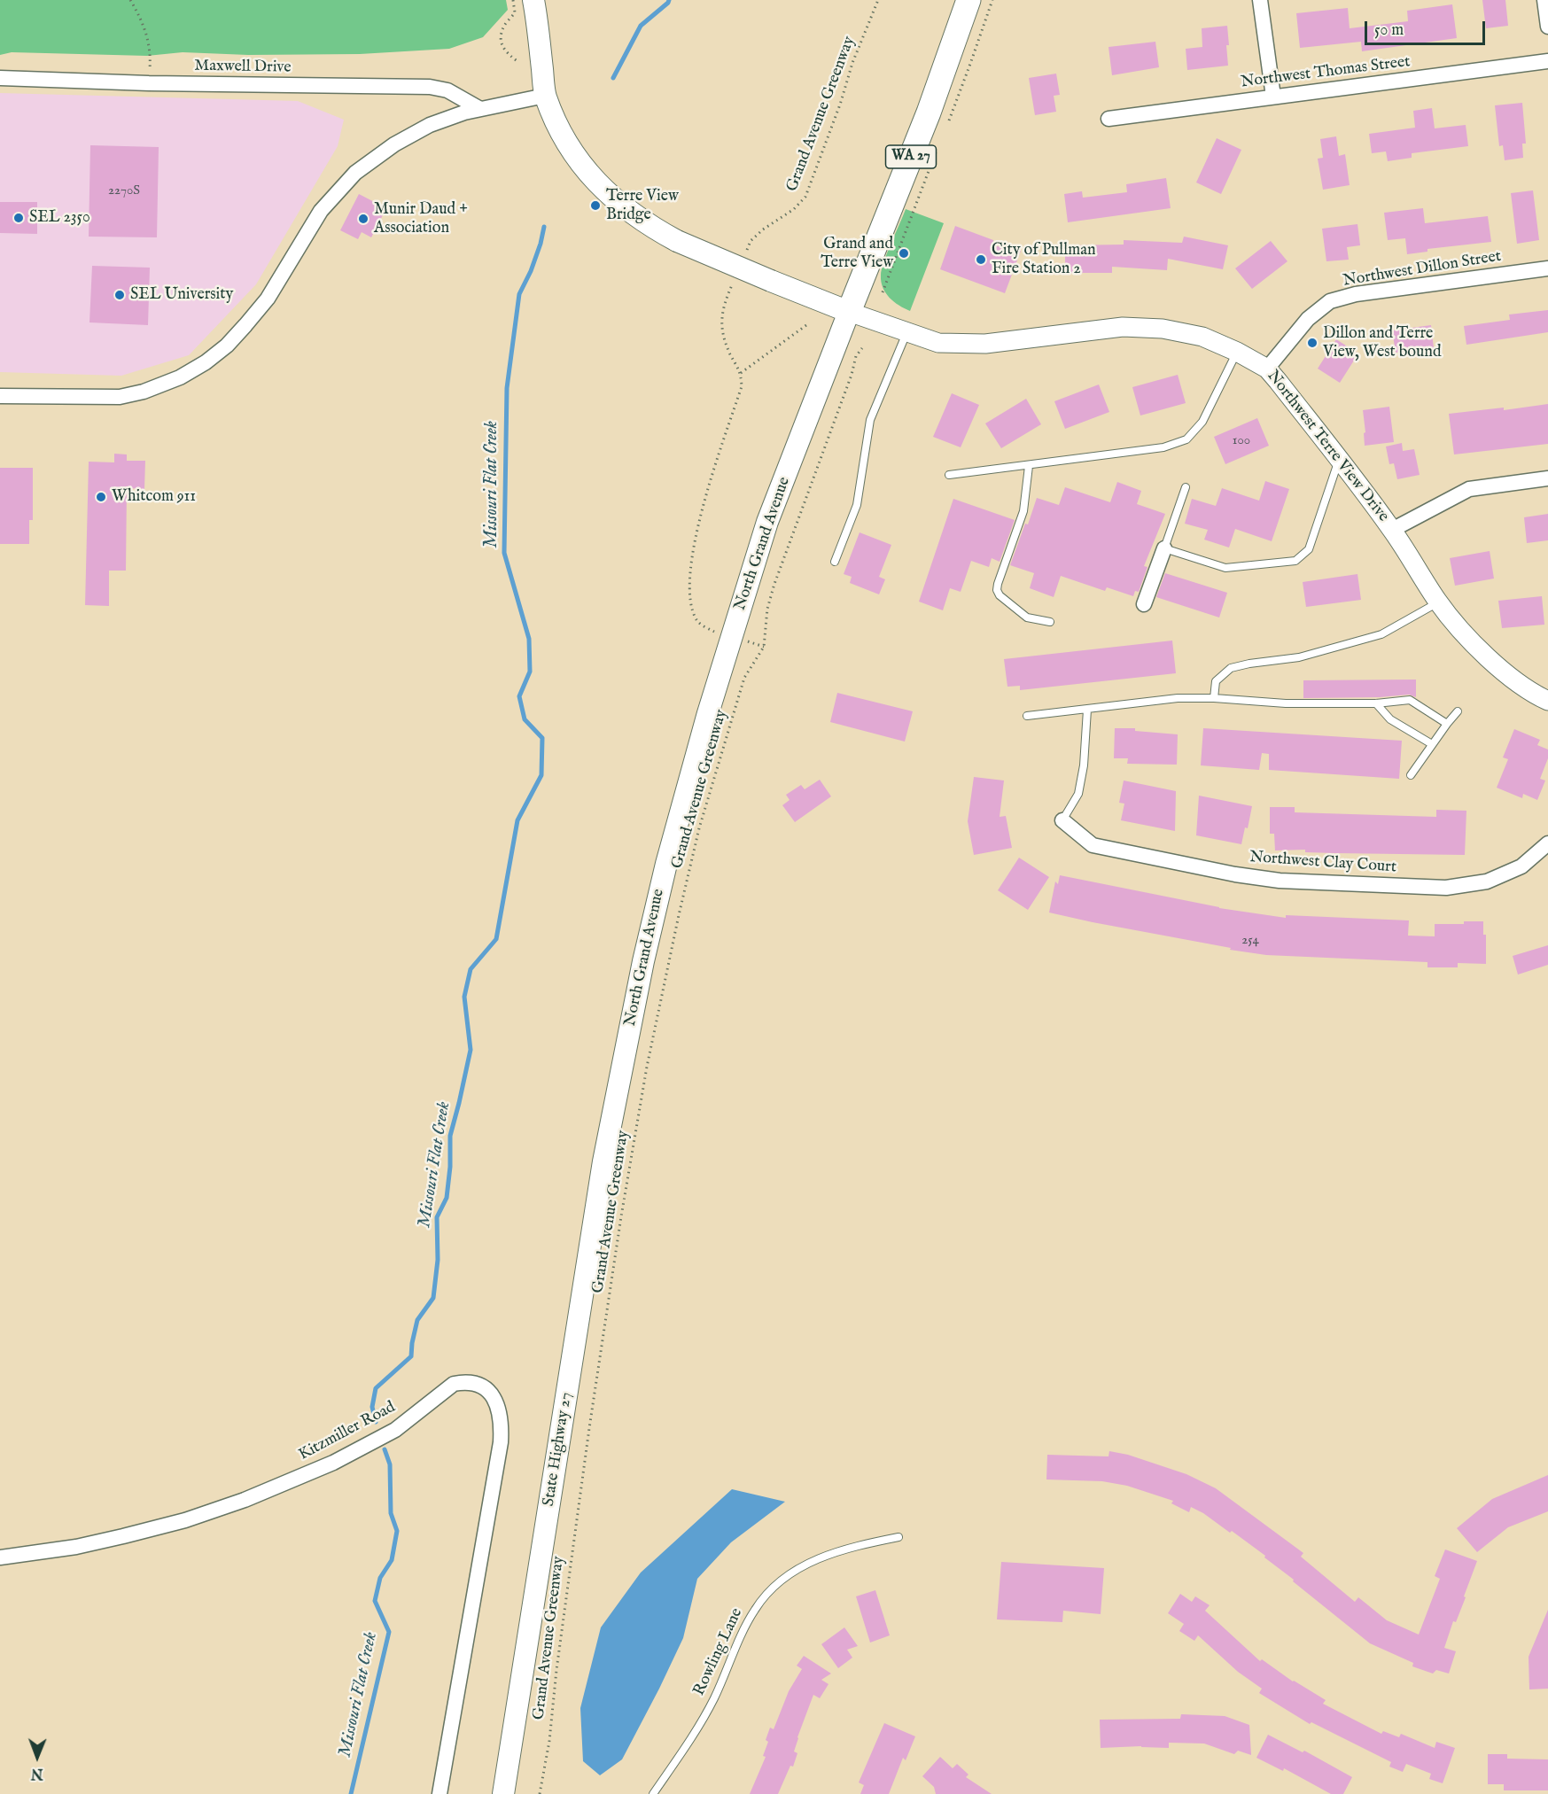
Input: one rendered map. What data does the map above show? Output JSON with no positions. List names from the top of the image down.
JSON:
{
  "streets": {
    "main road": ["WA 27", "North Grand Avenue", "State Highway 27"],
    "street": [
      "Maxwell Drive",
      "Northwest Thomas Street",
      "Northwest Dillon Street",
      "Northwest Terre View Drive",
      "Northwest Clay Court",
      "Kitzmiller Road"
    ],
    "lane": ["Rowling Lane"],
    "path": ["Grand Avenue Greenway"]
  },
  "crossings": [
    ["Northwest Dillon Street", "Northwest Terre View Drive"],
    ["Northwest Terre View Drive", "North Grand Avenue"],
    ["North Grand Avenue", "State Highway 27"]
  ],
  "water": ["Missouri Flat Creek"],
  "places": [
    "Terre View Bridge",
    "SEL 2350",
    "Munir Daud + Association",
    "Grand and Terre View",
    "City of Pullman Fire Station 2",
    "SEL University",
    "Dillon and Terre View, West bound",
    "Whitcom 911"
  ],
  "house_numbers": ["2270S", "100", "254"],
  "scale_bar": "50 m",
  "north": "bottom"
}
